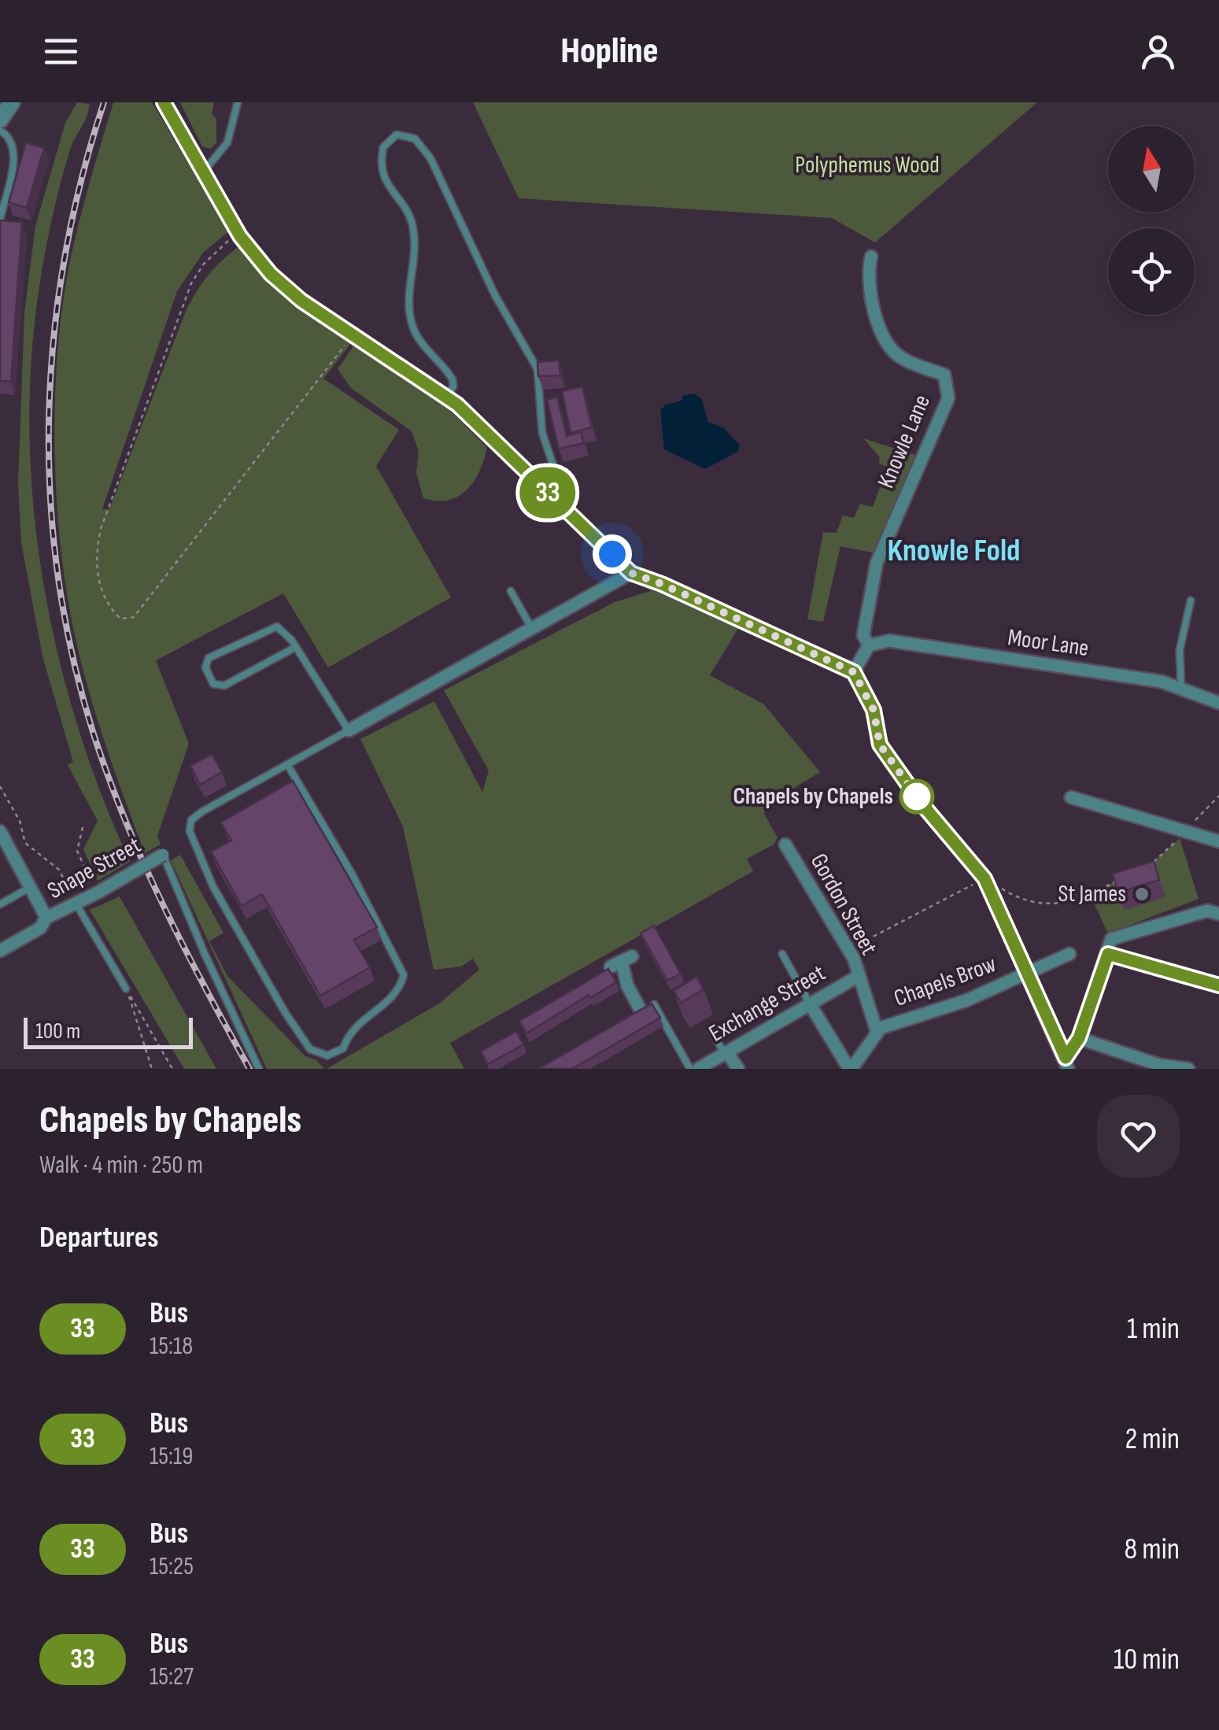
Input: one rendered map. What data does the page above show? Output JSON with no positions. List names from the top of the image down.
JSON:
{
  "streets": {
    "street": [
      "Knowle Lane",
      "Moor Lane",
      "Snape Street",
      "Gordon Street",
      "Chapels Brow",
      "Exchange Street"
    ]
  },
  "crossings": [
    ["Knowle Lane", "Moor Lane"],
    ["Gordon Street", "Chapels Brow"],
    ["Gordon Street", "Exchange Street"]
  ],
  "districts": ["Knowle Fold"],
  "parks": ["Polyphemus Wood"],
  "places": ["Chapels by Chapels", "St James"],
  "lines": ["bus line 33"],
  "scale_bar": "100 m",
  "north": "top",
  "page": {
    "header": "Hopline",
    "on_map": "33",
    "scale": "100 m",
    "heading": [
      ["Chapels by Chapels", "Walk · 4 min · 250 m"],
      "Departures"
    ],
    "list": [
      {
        "mark": "33",
        "name": "Bus",
        "note": "15:18",
        "value": "1 min"
      },
      {
        "mark": "33",
        "name": "Bus",
        "note": "15:19",
        "value": "2 min"
      },
      {
        "mark": "33",
        "name": "Bus",
        "note": "15:25",
        "value": "8 min"
      },
      {
        "mark": "33",
        "name": "Bus",
        "note": "15:27",
        "value": "10 min"
      }
    ]
  }
}
